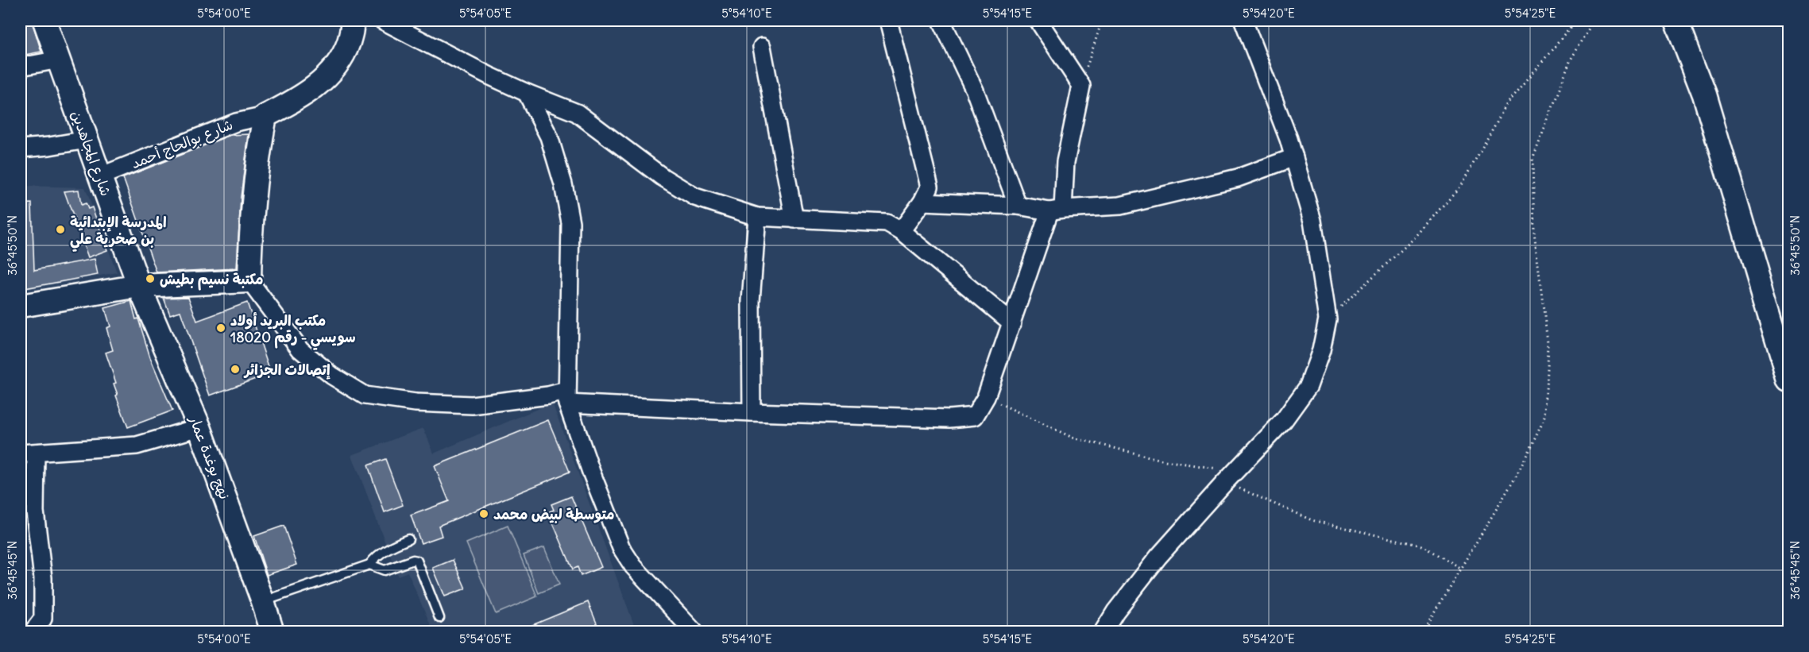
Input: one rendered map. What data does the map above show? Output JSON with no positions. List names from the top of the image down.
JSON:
{
  "streets": {
    "main road": ["شارع المجاهدين", "نهج بوغدة عمار"],
    "street": ["شارع بوالحاج أحمد"]
  },
  "crossings": [
    ["شارع بوالحاج أحمد", "شارع المجاهدين"],
    ["شارع المجاهدين", "نهج بوغدة عمار"]
  ],
  "places": [
    "المدرسة الإبتدائية بن صخرية علي",
    "مكتبة نسيم بطيش",
    "مكتب البريد أولاد سويسي - رقم 18020",
    "إتصالات الجزائر",
    "متوسطة لبيض محمد"
  ],
  "coordinates": [
    "5°54'00\"E",
    "5°54'05\"E",
    "5°54'10\"E",
    "5°54'15\"E",
    "5°54'20\"E",
    "5°54'25\"E",
    "36°45'50\"N",
    "36°45'45\"N"
  ]
}
